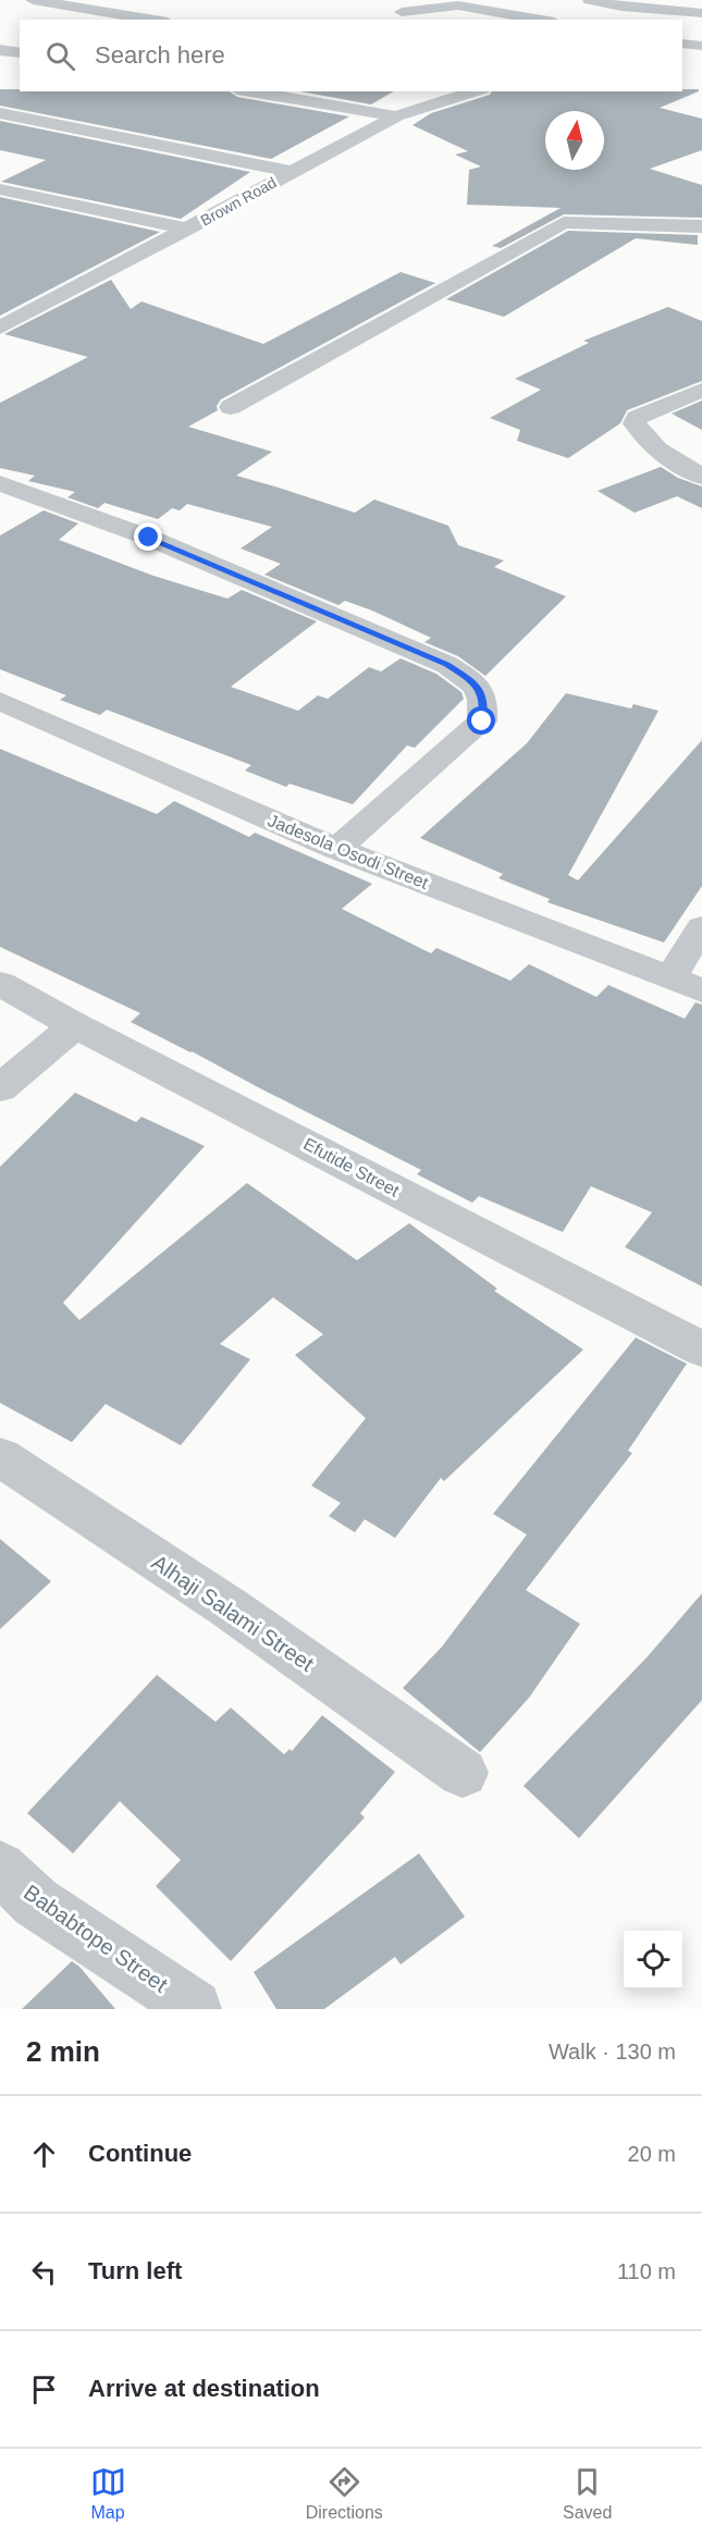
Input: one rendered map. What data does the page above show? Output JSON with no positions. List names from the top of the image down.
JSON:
{
  "streets": {
    "street": [
      "Brown Road",
      "Jadesola Osodi Street",
      "Efutide Street",
      "Alhaji Salami Street",
      "Bababtope Street"
    ]
  },
  "north": "top",
  "page": {
    "search": "Search here",
    "heading": ["2 min", "Walk · 130 m"],
    "list": [
      ["Continue", "20 m"],
      ["Turn left", "110 m"],
      "Arrive at destination"
    ],
    "nav": ["Map", "Directions", "Saved"]
  }
}
